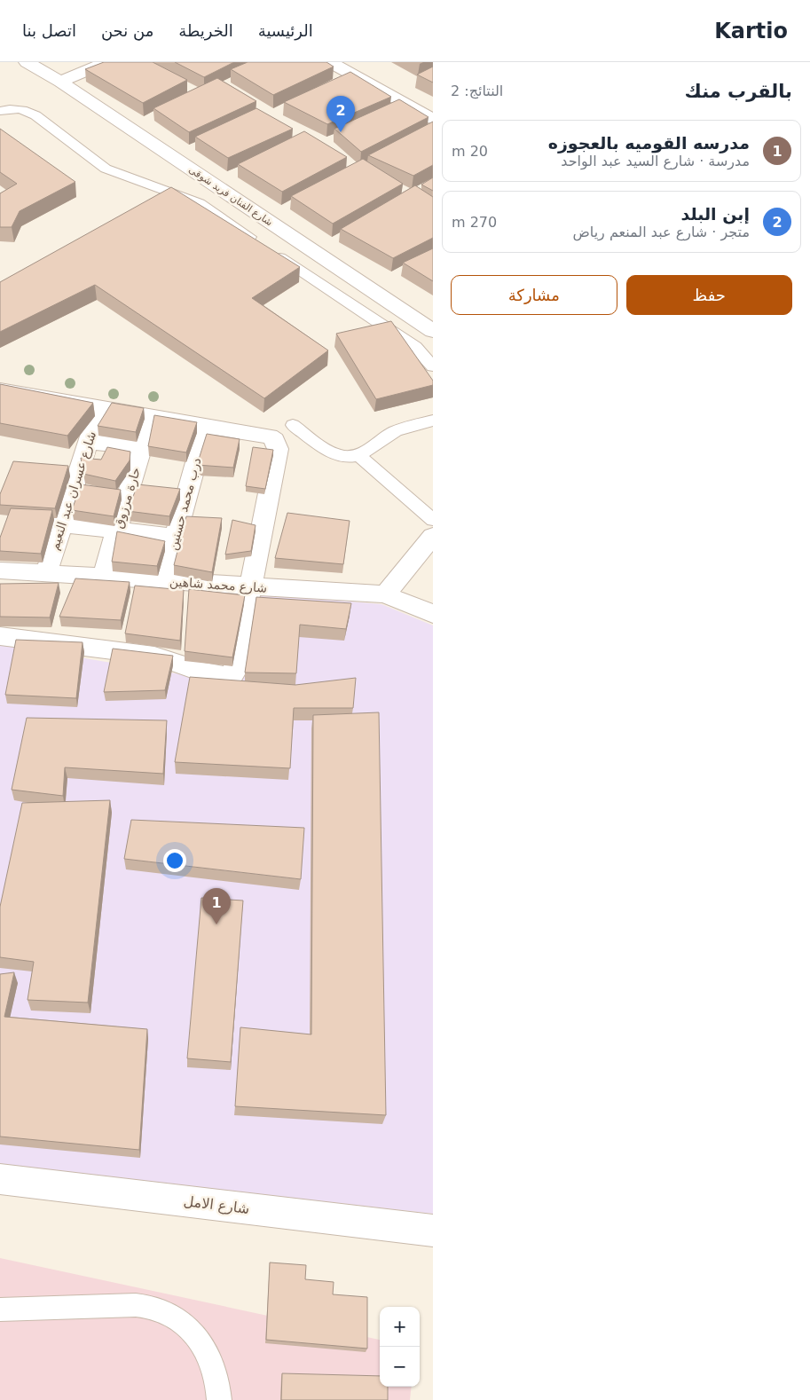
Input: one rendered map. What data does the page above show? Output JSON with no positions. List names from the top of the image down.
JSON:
{
  "streets": {
    "street": [
      "شارع الفنان فريد شوقى",
      "شارع عسران عبد النعيم",
      "حارة مرزوق",
      "درب محمد حسنين",
      "شارع محمد شاهين",
      "شارع الامل"
    ]
  },
  "crossings": [
    ["شارع عسران عبد النعيم", "شارع محمد شاهين"],
    ["حارة مرزوق", "شارع محمد شاهين"],
    ["درب محمد حسنين", "شارع محمد شاهين"]
  ],
  "page": {
    "header": "Kartio",
    "nav": [
      "الرئيسية",
      "الخريطة",
      "من نحن",
      "اتصل بنا"
    ],
    "heading": ["بالقرب منك", "النتائج: 2"],
    "pins": ["2", "1"],
    "list": [
      {
        "mark": "1",
        "name": "مدرسه القوميه بالعجوزه",
        "note": "مدرسة · شارع السيد عبد الواحد",
        "value": "20 m"
      },
      {
        "mark": "2",
        "name": "إبن البلد",
        "note": "متجر · شارع عبد المنعم رياض",
        "value": "270 m"
      }
    ],
    "buttons": ["حفظ", "مشاركة"],
    "map_buttons": ["+", "−"]
  }
}
